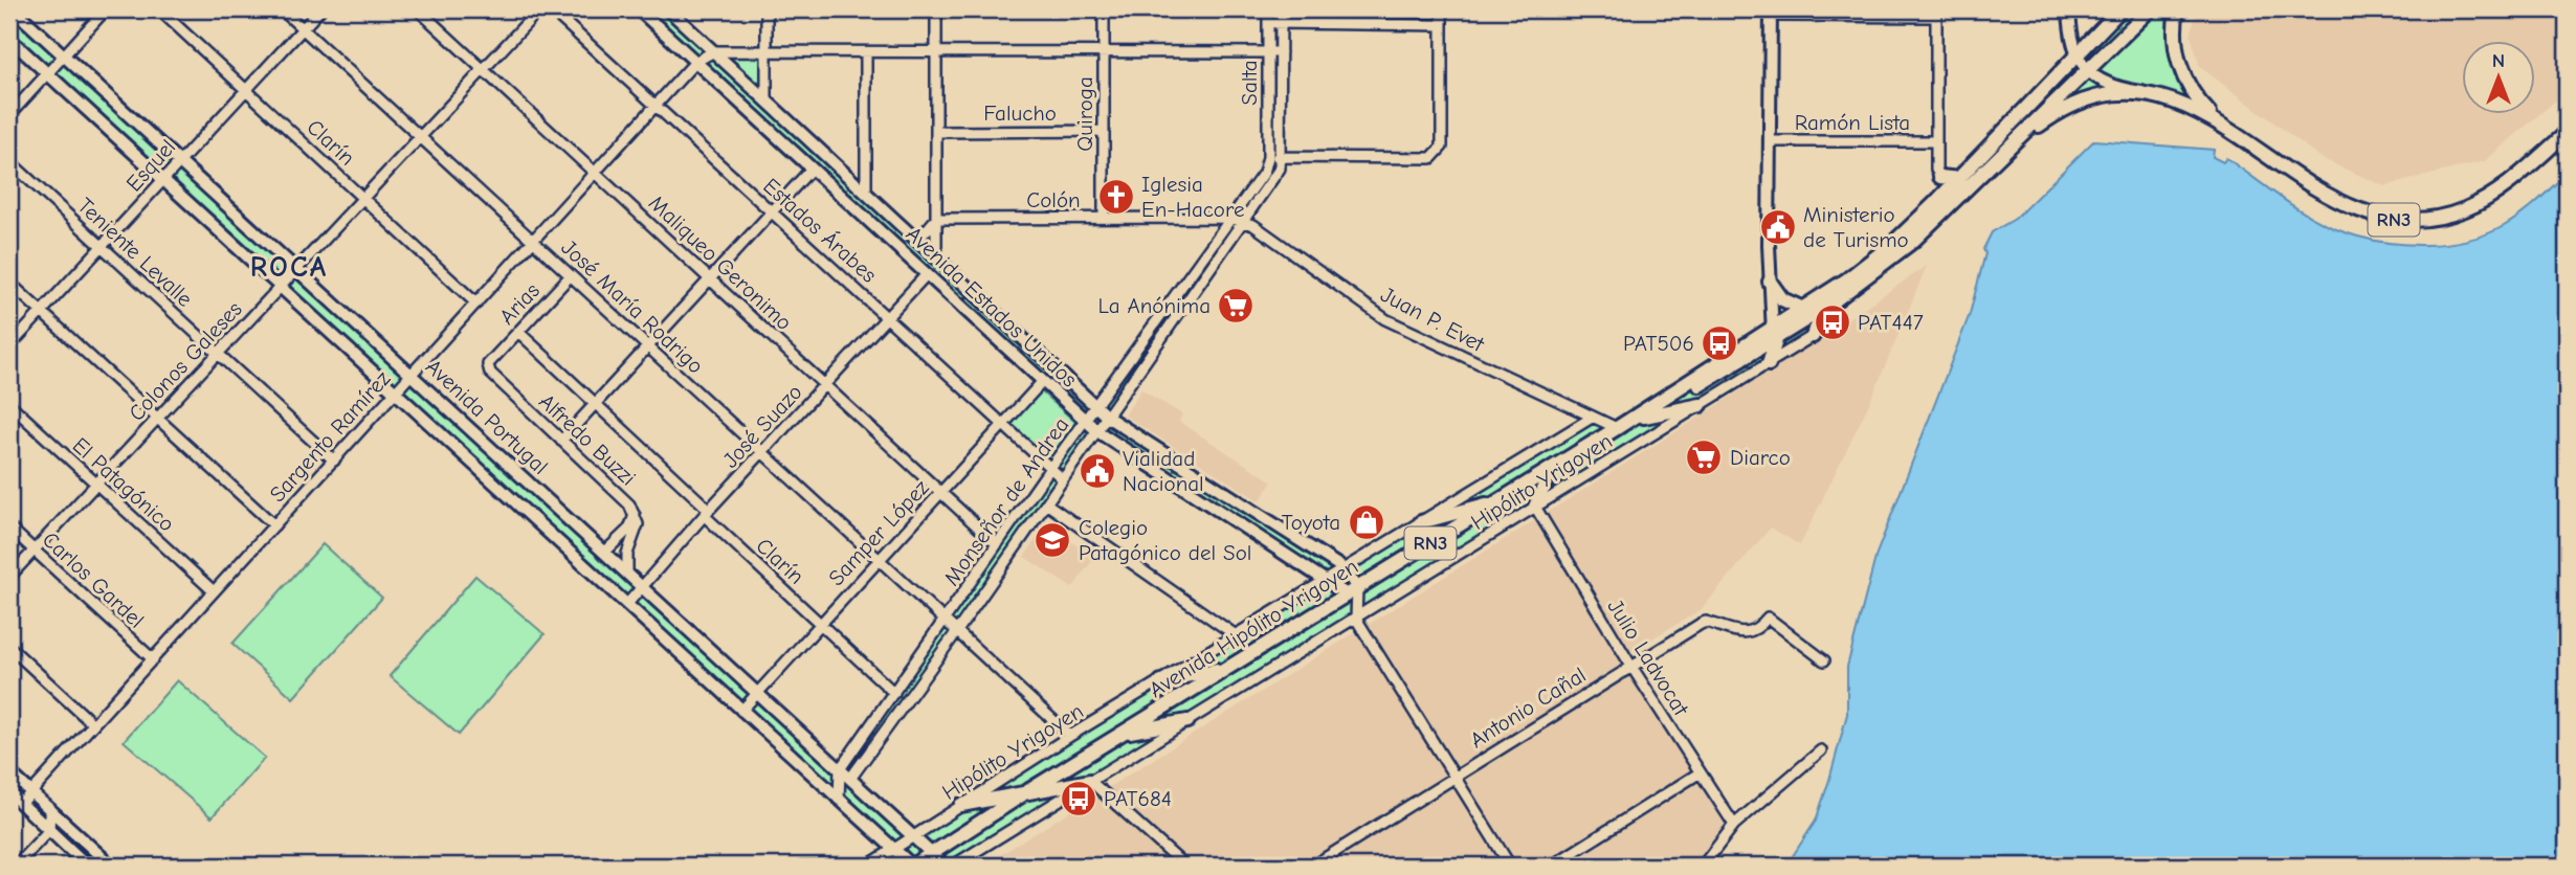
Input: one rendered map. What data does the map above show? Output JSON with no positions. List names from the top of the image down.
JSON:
{
  "streets": {
    "highway": ["RN3", "Avenida Hipólito Yrigoyen"],
    "main road": ["Avenida Estados Unidos", "Avenida Portugal"],
    "street": [
      "Salta",
      "Falucho",
      "Quiroga",
      "Ramón Lista",
      "Clarín",
      "Esquel",
      "Colón",
      "Estados Árabes",
      "Teniente Levalle",
      "Maliqueo Geronimo",
      "Arias",
      "José María Rodrigo",
      "Juan P. Evet",
      "Colonos Galeses",
      "José Suazo",
      "Sargento Ramírez",
      "Alfredo Buzzi",
      "Hipólito Yrigoyen",
      "El Patagónico",
      "Monseñor de Andrea",
      "Samper López",
      "Carlos Gardel",
      "Julio Ladvocat",
      "Antonio Cañal"
    ]
  },
  "crossings": [
    ["Salta", "Monseñor de Andrea"],
    ["Falucho", "Quiroga"],
    ["Quiroga", "Colón"],
    ["Clarín", "Esquel"],
    ["Clarín", "Arias"],
    ["Clarín", "Colonos Galeses"],
    ["Clarín", "José Suazo"],
    ["Clarín", "Sargento Ramírez"],
    ["Clarín", "Monseñor de Andrea"],
    ["Clarín", "Samper López"],
    ["Esquel", "Teniente Levalle"],
    ["Esquel", "José María Rodrigo"],
    ["Esquel", "Avenida Portugal"],
    ["Colón", "Juan P. Evet"],
    ["Colón", "Monseñor de Andrea"],
    ["RN3", "Avenida Hipólito Yrigoyen"],
    ["Estados Árabes", "José Suazo"],
    ["Estados Árabes", "Sargento Ramírez"],
    ["Estados Árabes", "Monseñor de Andrea"],
    ["Estados Árabes", "Samper López"],
    ["Teniente Levalle", "Colonos Galeses"],
    ["Teniente Levalle", "Sargento Ramírez"],
    ["Maliqueo Geronimo", "Colonos Galeses"],
    ["Maliqueo Geronimo", "José Suazo"],
    ["Maliqueo Geronimo", "Sargento Ramírez"],
    ["Maliqueo Geronimo", "Monseñor de Andrea"],
    ["Maliqueo Geronimo", "Samper López"],
    ["Arias", "José María Rodrigo"],
    ["Arias", "Alfredo Buzzi"],
    ["José María Rodrigo", "Colonos Galeses"],
    ["José María Rodrigo", "José Suazo"],
    ["José María Rodrigo", "Sargento Ramírez"],
    ["José María Rodrigo", "Hipólito Yrigoyen"],
    ["José María Rodrigo", "Monseñor de Andrea"],
    ["José María Rodrigo", "Samper López"],
    ["Avenida Estados Unidos", "José Suazo"],
    ["Avenida Estados Unidos", "Sargento Ramírez"],
    ["Avenida Estados Unidos", "Hipólito Yrigoyen"],
    ["Avenida Estados Unidos", "Monseñor de Andrea"],
    ["Avenida Estados Unidos", "Samper López"],
    ["Avenida Estados Unidos", "Avenida Hipólito Yrigoyen"],
    ["Juan P. Evet", "Hipólito Yrigoyen"],
    ["Juan P. Evet", "Monseñor de Andrea"],
    ["Juan P. Evet", "Avenida Hipólito Yrigoyen"],
    ["Colonos Galeses", "Avenida Portugal"],
    ["Colonos Galeses", "El Patagónico"],
    ["Colonos Galeses", "Carlos Gardel"],
    ["Avenida Portugal", "José Suazo"],
    ["Avenida Portugal", "Sargento Ramírez"],
    ["Avenida Portugal", "Alfredo Buzzi"],
    ["Avenida Portugal", "Hipólito Yrigoyen"],
    ["Avenida Portugal", "Monseñor de Andrea"],
    ["Avenida Portugal", "Samper López"],
    ["Avenida Portugal", "Avenida Hipólito Yrigoyen"],
    ["Sargento Ramírez", "El Patagónico"],
    ["Sargento Ramírez", "Carlos Gardel"],
    ["Hipólito Yrigoyen", "Julio Ladvocat"],
    ["Julio Ladvocat", "Antonio Cañal"]
  ],
  "districts": ["ROCA"],
  "places": {
    "church": ["Iglesia En-Hacore"],
    "public building": ["Ministerio de Turismo", "Vialidad Nacional"],
    "supermarket": ["La Anónima", "Diarco"],
    "bus stop": ["PAT447", "PAT506", "PAT684"],
    "shop": ["Toyota"],
    "school or university": ["Colegio Patagónico del Sol"]
  },
  "north": "top"
}
